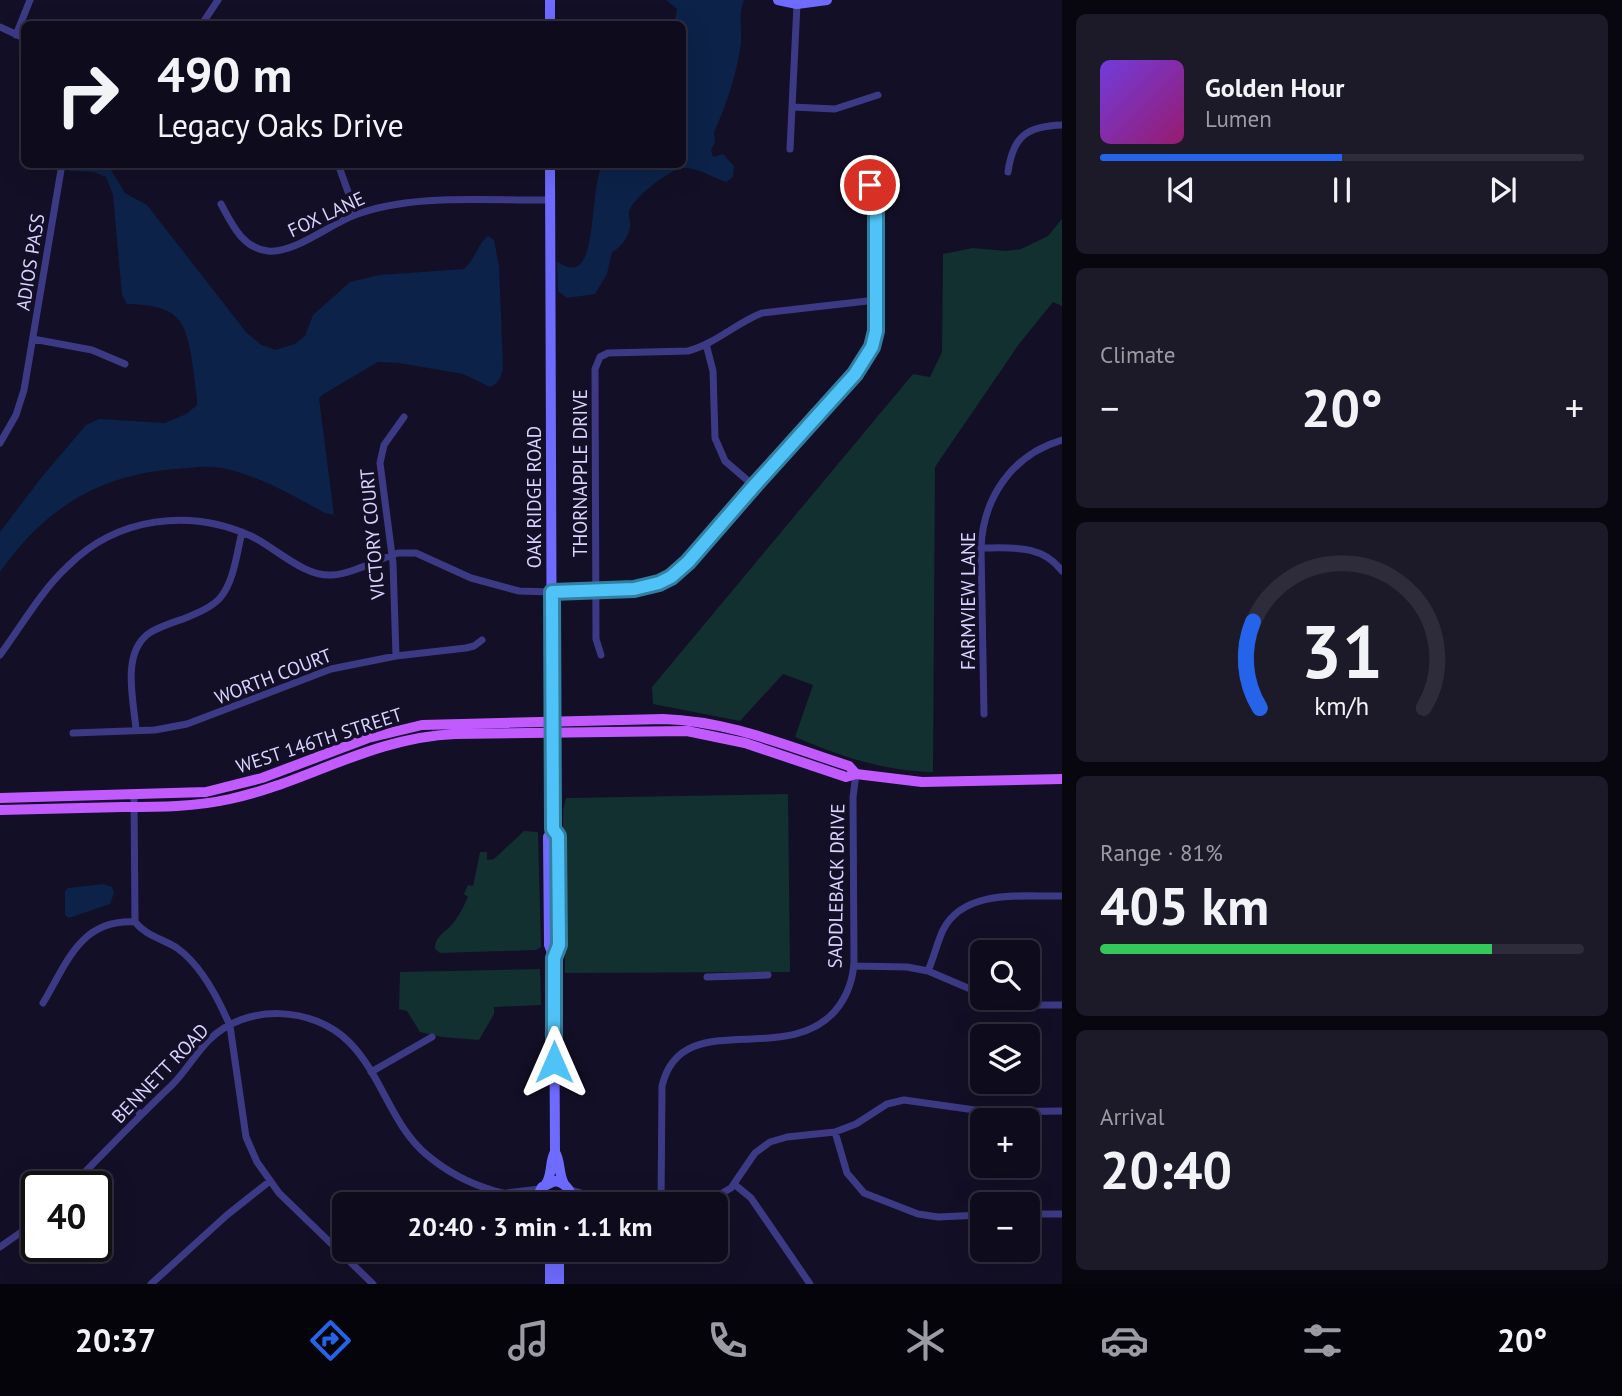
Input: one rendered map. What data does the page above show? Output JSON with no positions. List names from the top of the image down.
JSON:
{
  "streets": {
    "main road": ["WEST 146TH STREET"],
    "street": [
      "FOX LANE",
      "ADIOS PASS",
      "THORNAPPLE DRIVE",
      "OAK RIDGE ROAD",
      "VICTORY COURT",
      "FARMVIEW LANE",
      "WORTH COURT",
      "SADDLEBACK DRIVE",
      "BENNETT ROAD"
    ]
  },
  "crossings": [
    ["FOX LANE", "OAK RIDGE ROAD"],
    ["OAK RIDGE ROAD", "WEST 146TH STREET"],
    ["OAK RIDGE ROAD", "BENNETT ROAD"],
    ["VICTORY COURT", "WORTH COURT"],
    ["WEST 146TH STREET", "SADDLEBACK DRIVE"]
  ],
  "page": {
    "turn": ["490 m", "Legacy Oaks Drive"],
    "song": ["Golden Hour", "Lumen"],
    "tile": [
      "Climate",
      ["Range · 81%", "405 km"],
      ["Arrival", "20:40"]
    ],
    "heat": ["−", "20°", "+"],
    "map_buttons": ["+", "−"],
    "limit": "40",
    "trip": "20:40 · 3 min · 1.1 km",
    "tabs": ["20:37", "20°"],
    "gauge": ["31", "km/h"]
  }
}
